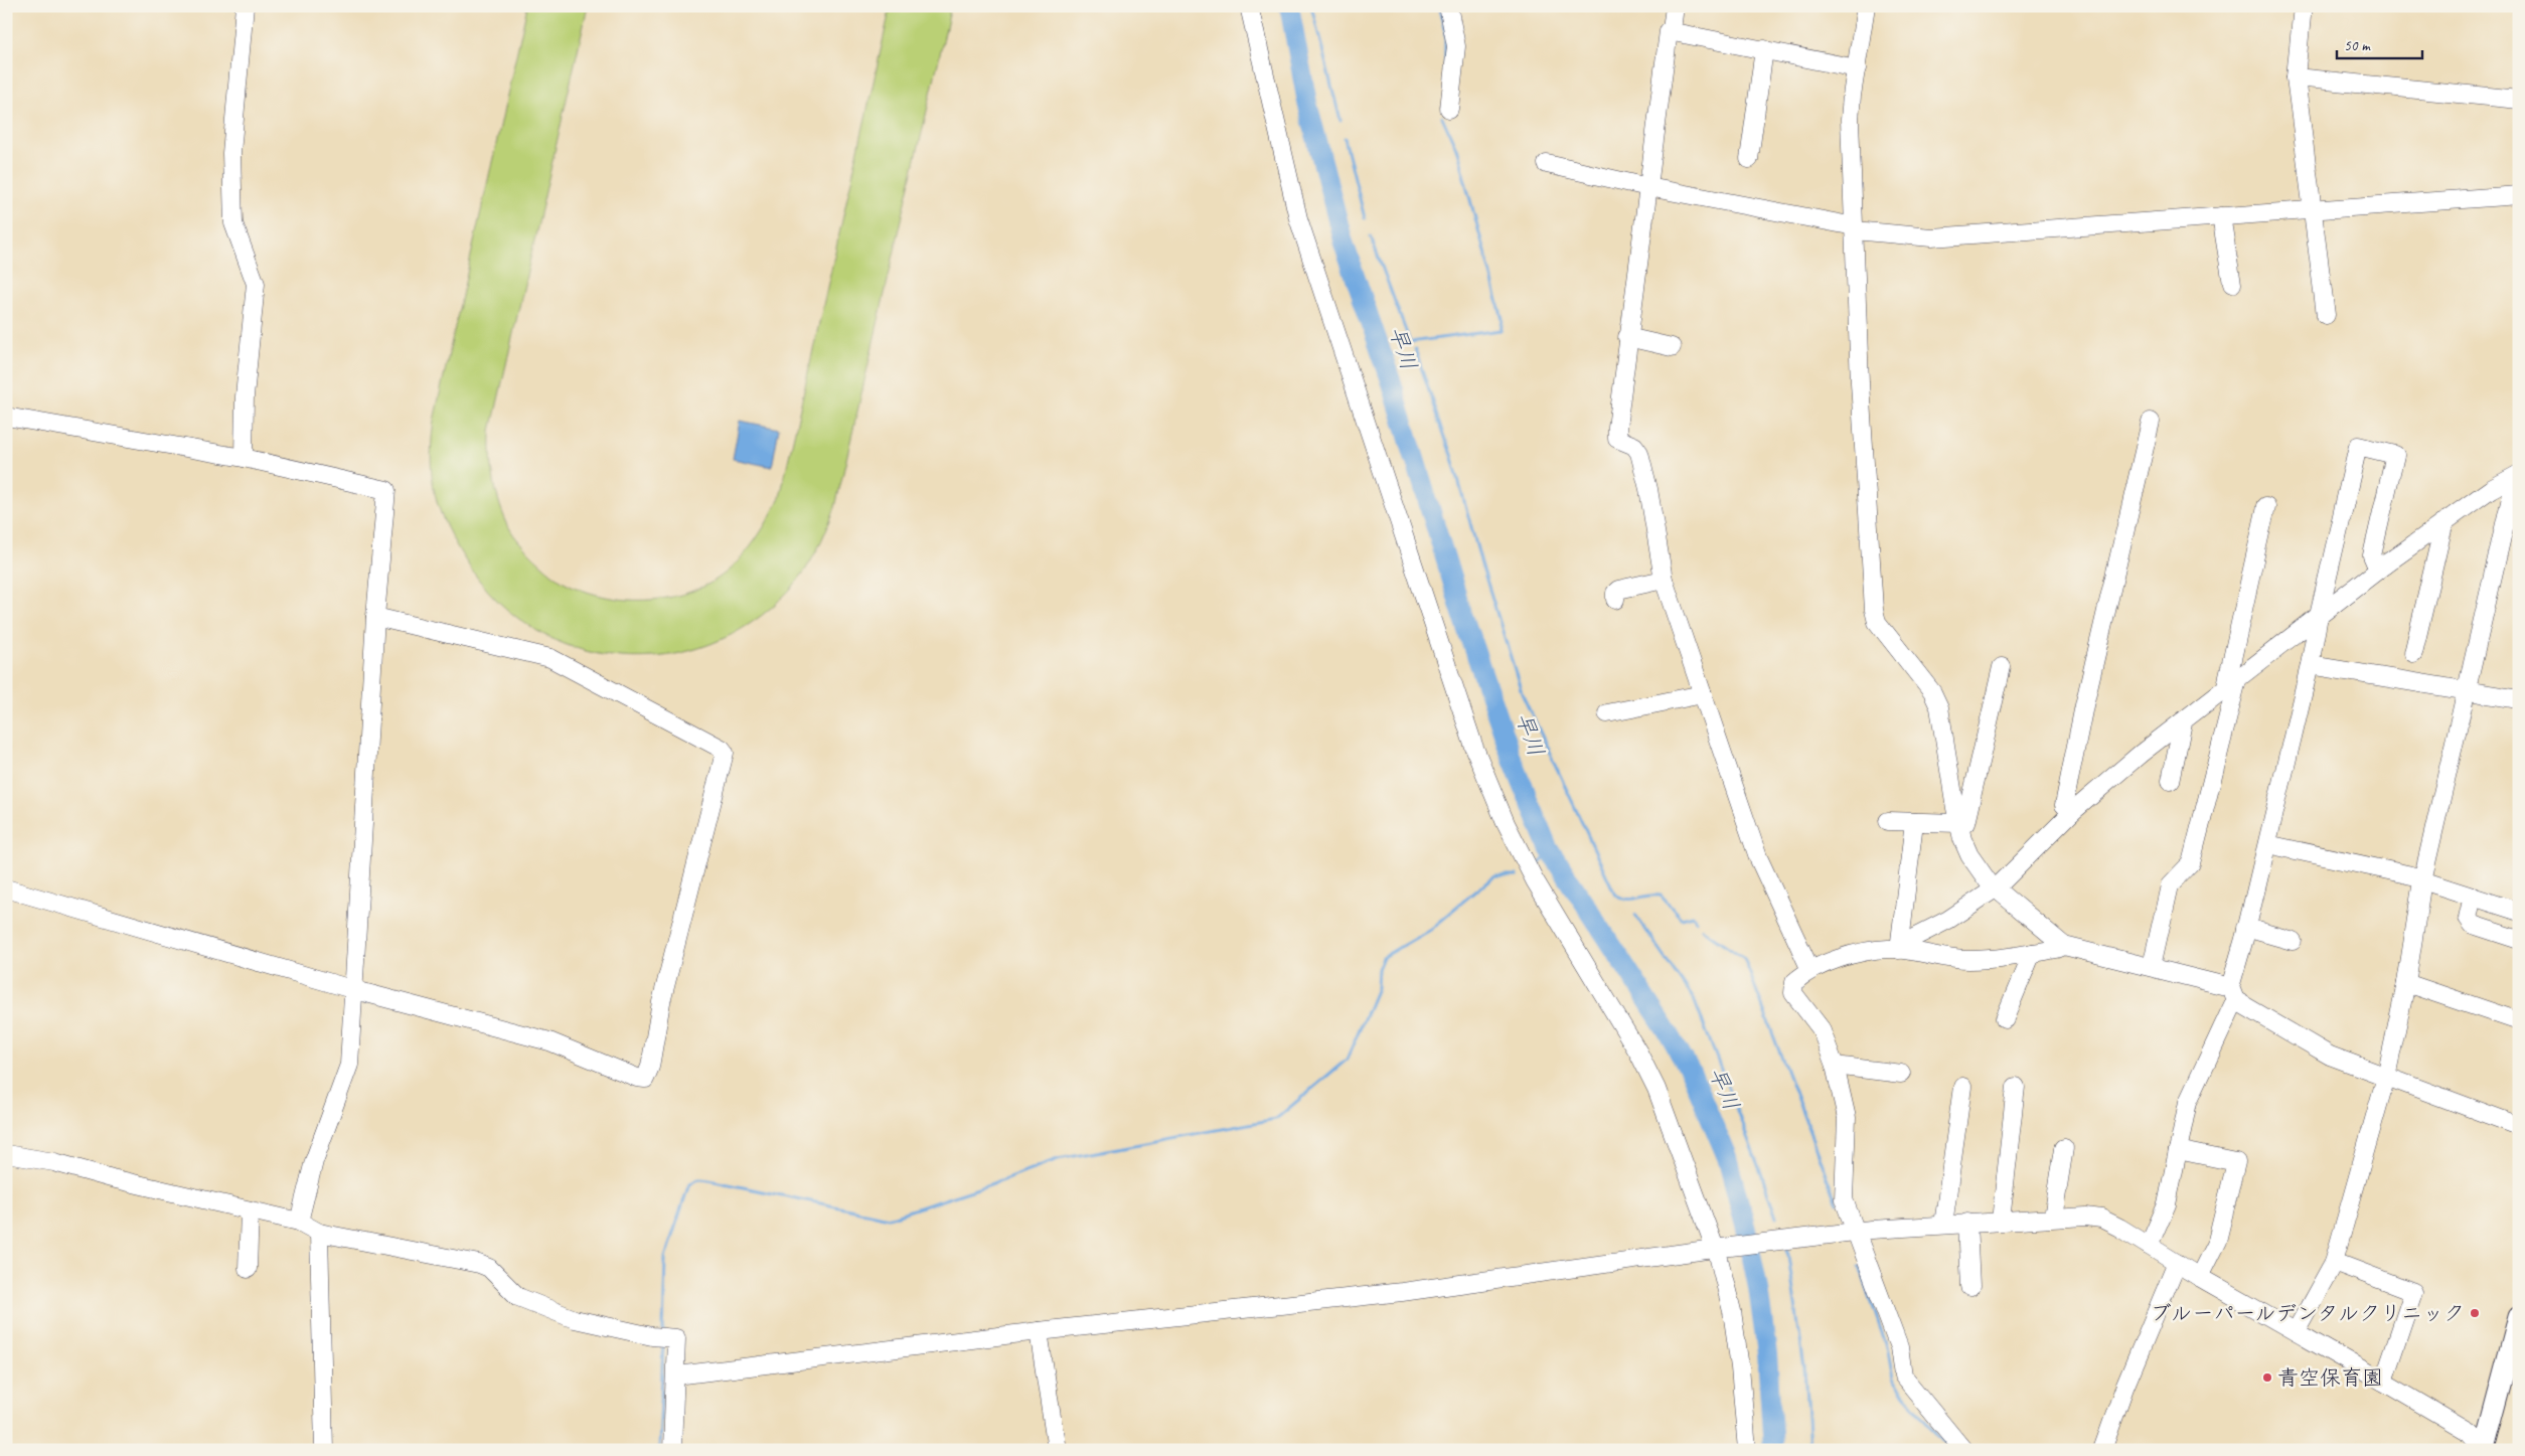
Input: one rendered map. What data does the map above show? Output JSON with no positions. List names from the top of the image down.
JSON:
{
  "water": ["早川"],
  "places": ["ブルーパールデンタルクリニック", "青空保育園"],
  "scale_bar": "50 m"
}
